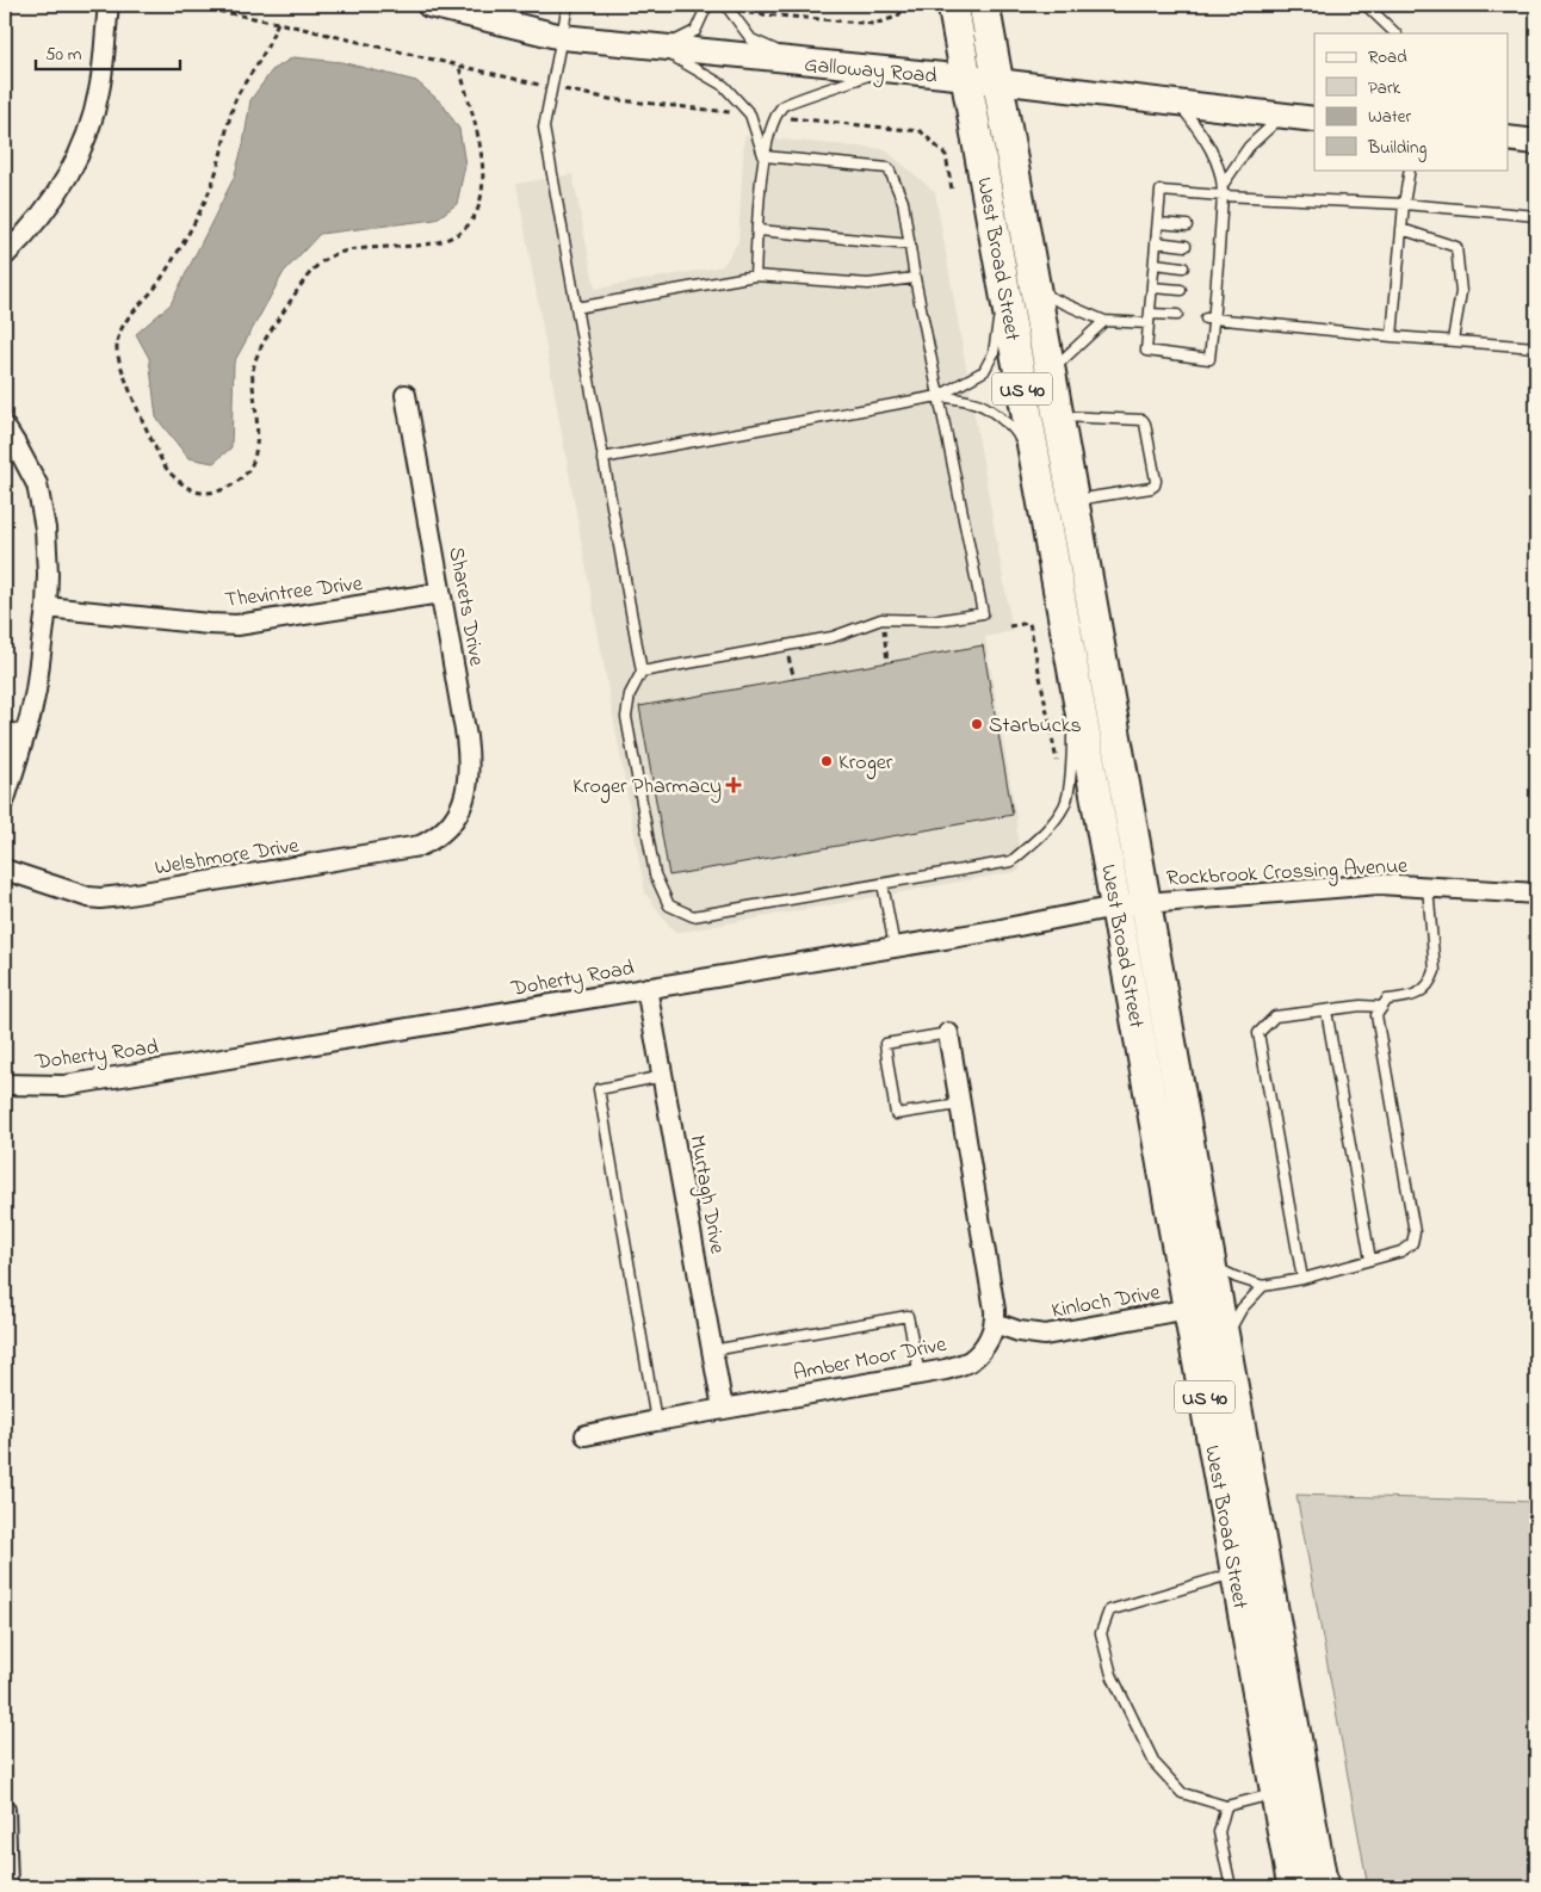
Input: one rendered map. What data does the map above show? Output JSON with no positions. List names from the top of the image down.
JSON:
{
  "streets": {
    "main road": ["West Broad Street", "US 40"],
    "street": [
      "Galloway Road",
      "Thevintree Drive",
      "Sharets Drive",
      "Welshmore Drive",
      "Rockbrook Crossing Avenue",
      "Doherty Road",
      "Murtagh Drive",
      "Kinloch Drive",
      "Amber Moor Drive"
    ]
  },
  "crossings": [
    ["Galloway Road", "West Broad Street"],
    ["West Broad Street", "Rockbrook Crossing Avenue"],
    ["West Broad Street", "Doherty Road"],
    ["West Broad Street", "Kinloch Drive"],
    ["Thevintree Drive", "Sharets Drive"],
    ["Sharets Drive", "Welshmore Drive"],
    ["Rockbrook Crossing Avenue", "Doherty Road"],
    ["Doherty Road", "Murtagh Drive"],
    ["Murtagh Drive", "Amber Moor Drive"],
    ["Kinloch Drive", "Amber Moor Drive"]
  ],
  "places": {
    "other": ["Starbucks", "Kroger"],
    "health": ["Kroger Pharmacy"]
  },
  "legend": [
    "Road",
    "Park",
    "Water",
    "Building"
  ],
  "scale_bar": "50 m"
}
